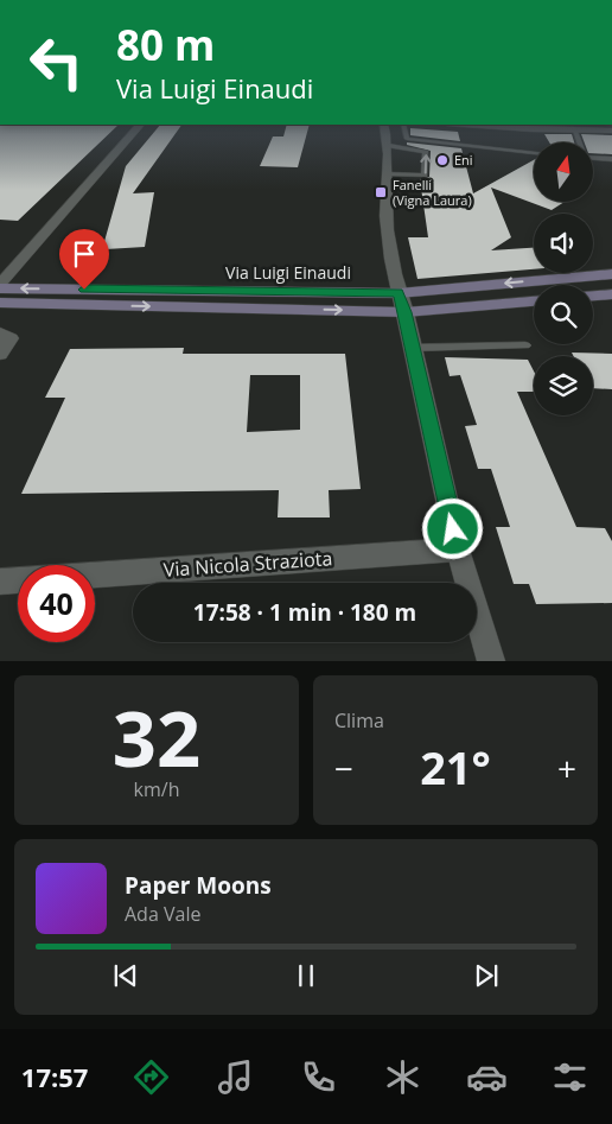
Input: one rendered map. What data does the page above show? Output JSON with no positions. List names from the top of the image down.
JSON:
{
  "streets": {
    "main road": ["Via Luigi Einaudi"],
    "street": ["Via Nicola Straziota"]
  },
  "places": {
    "other": ["Eni"],
    "transit": ["Fanelli (Vigna Laura)"]
  },
  "north": "top",
  "page": {
    "turn": ["80 m", "Via Luigi Einaudi"],
    "limit": "40",
    "trip": "17:58 · 1 min · 180 m",
    "tile": [
      ["32", "km/h"],
      "Clima"
    ],
    "heat": ["−", "21°", "+"],
    "song": ["Paper Moons", "Ada Vale"],
    "tabs": "17:57"
  }
}
